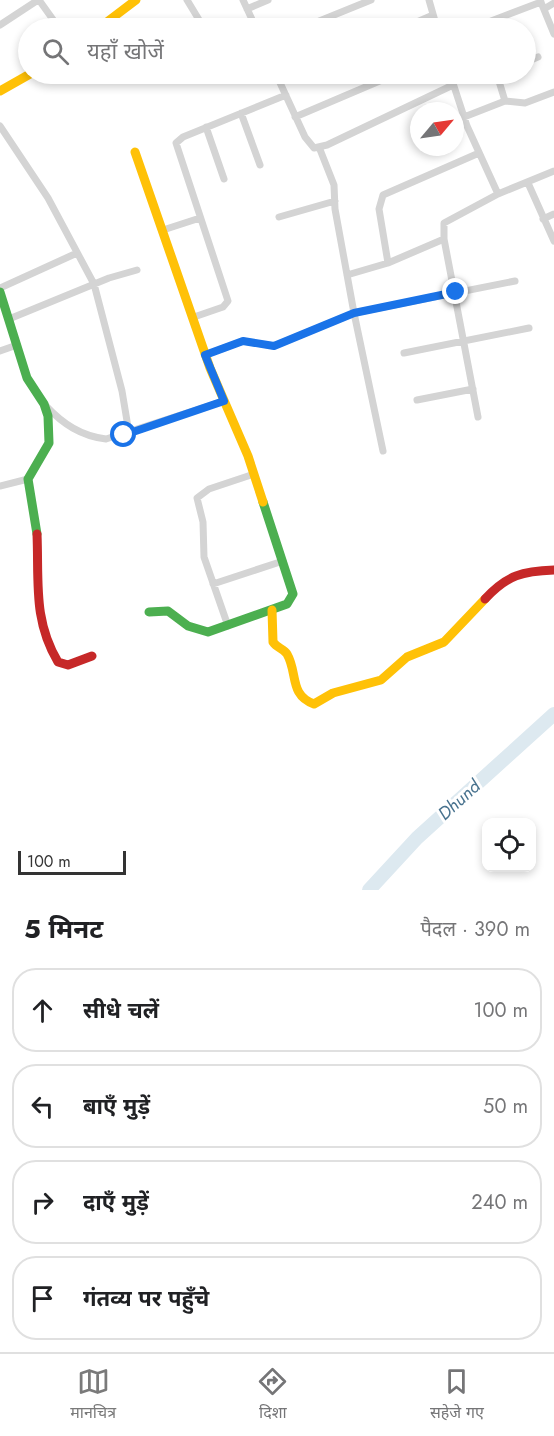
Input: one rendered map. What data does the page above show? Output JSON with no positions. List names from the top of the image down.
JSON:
{
  "water": ["Dhund"],
  "scale_bar": "100 m",
  "north": "top right",
  "page": {
    "search": "यहाँ खोजें",
    "scale": "100 m",
    "heading": ["5 मिनट", "पैदल · 390 m"],
    "list": [
      ["सीधे चलें", "100 m"],
      ["बाएँ मुड़ें", "50 m"],
      ["दाएँ मुड़ें", "240 m"],
      "गंतव्य पर पहुँचे"
    ],
    "nav": ["मानचित्र", "दिशा", "सहेजे गए"]
  }
}
